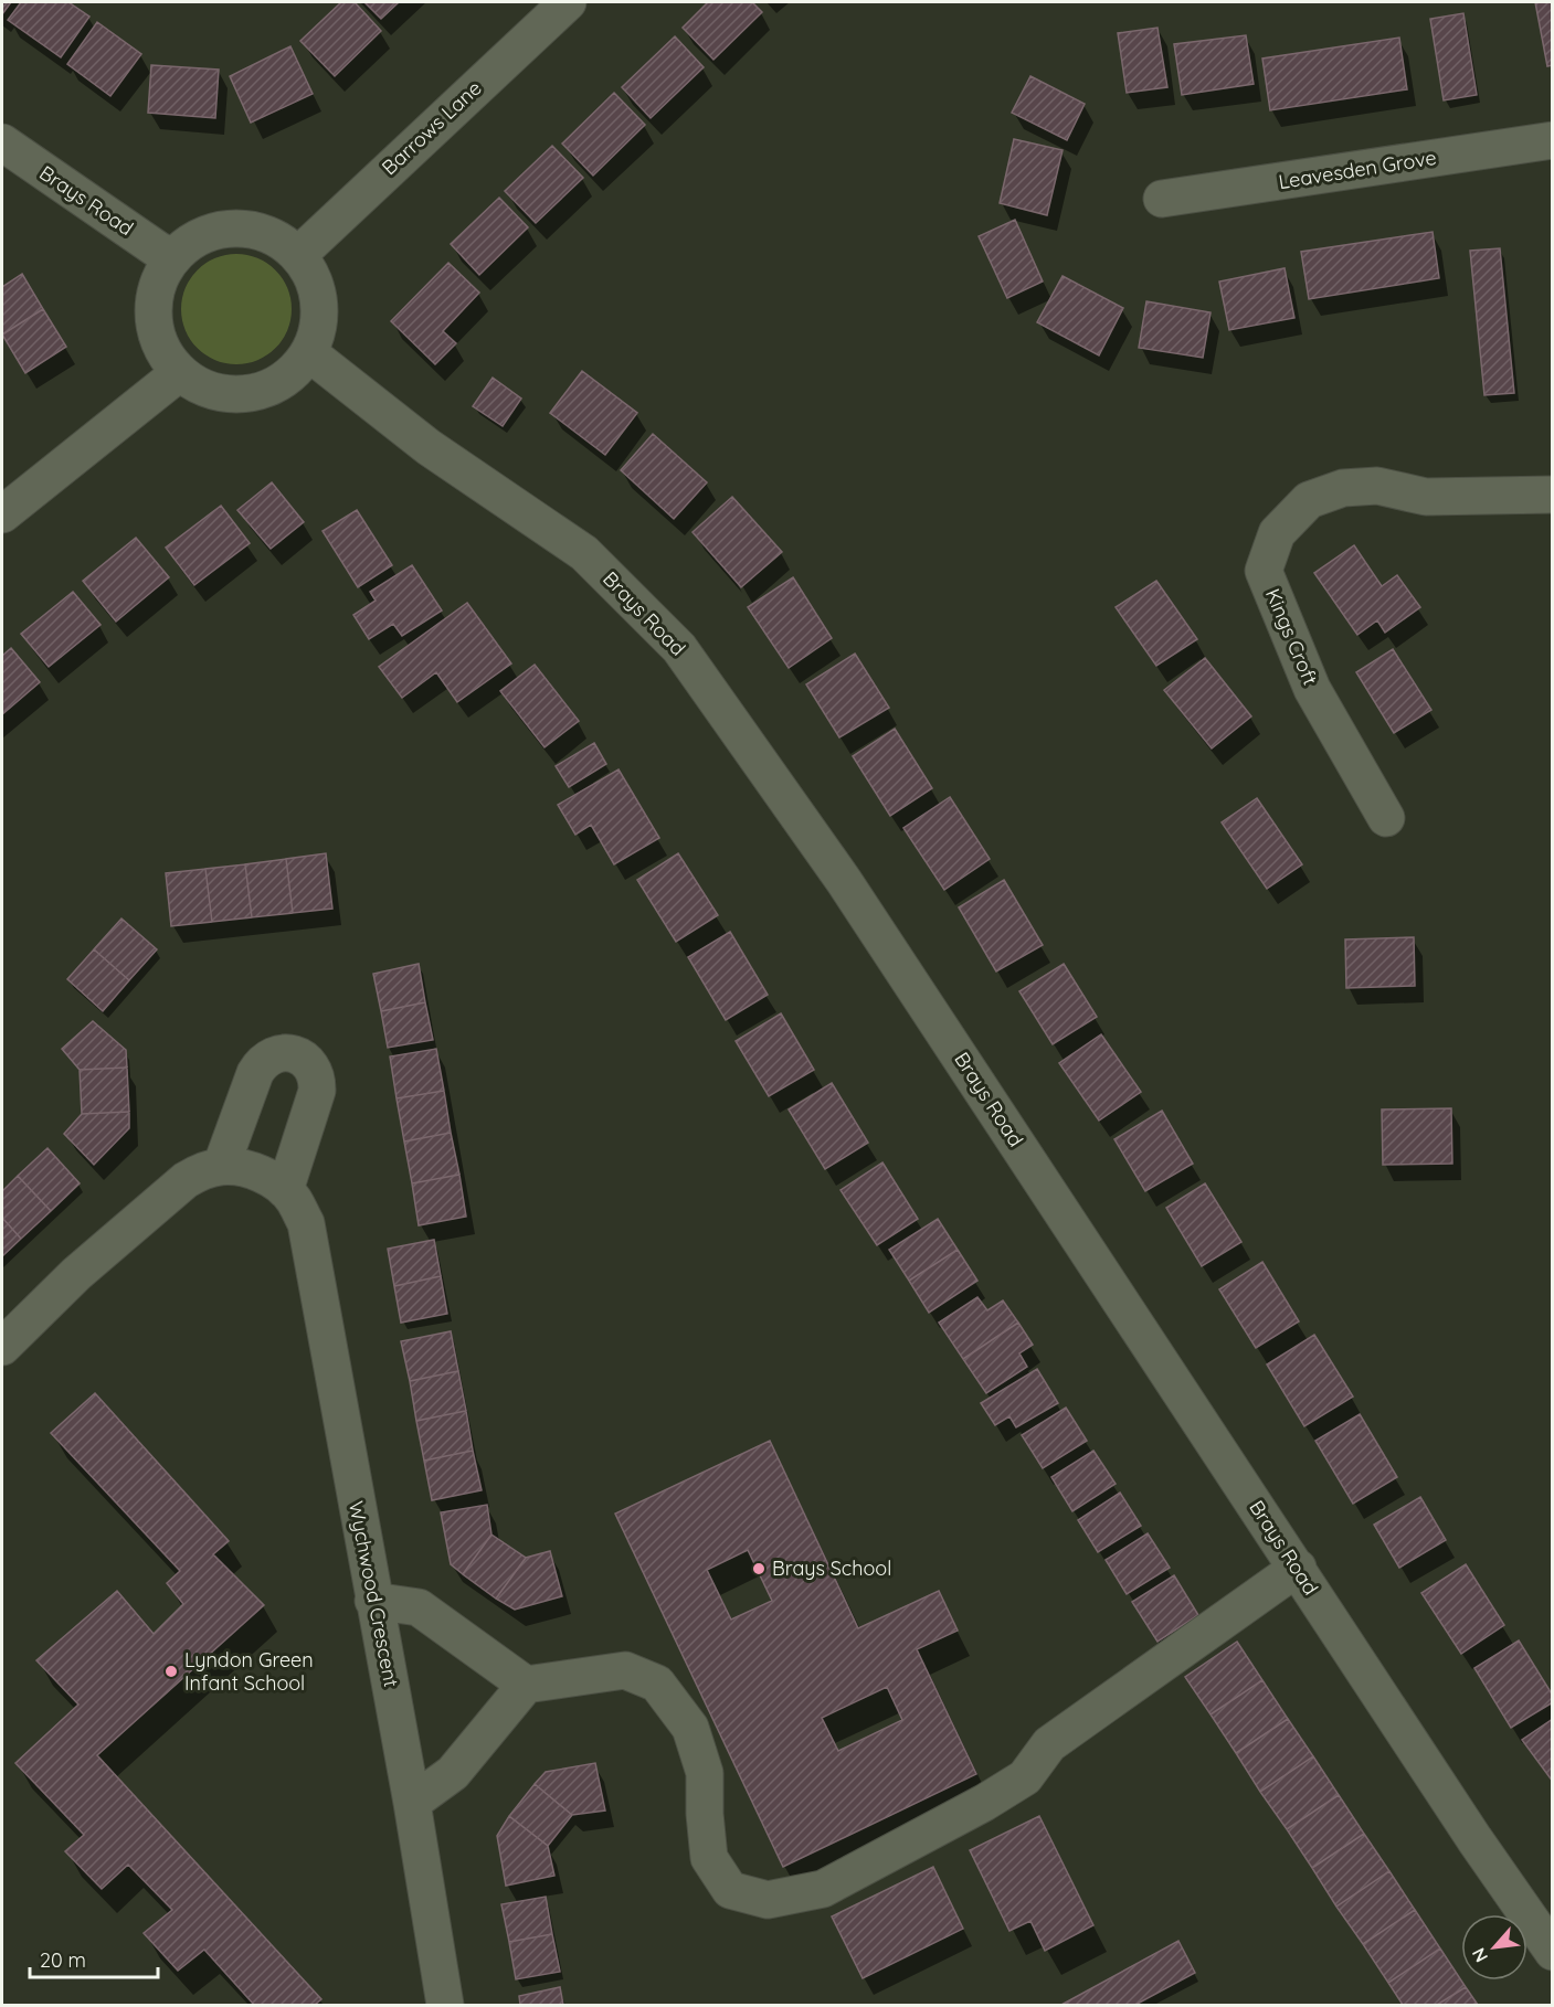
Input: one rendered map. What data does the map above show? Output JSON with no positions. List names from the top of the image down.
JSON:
{
  "streets": {
    "street": [
      "Barrows Lane",
      "Leavesden Grove",
      "Brays Road",
      "Kings Croft",
      "Wychwood Crescent"
    ]
  },
  "crossings": [
    ["Barrows Lane", "Brays Road"]
  ],
  "places": ["Brays School", "Lyndon Green Infant School"],
  "scale_bar": "20 m",
  "north": "bottom left"
}
